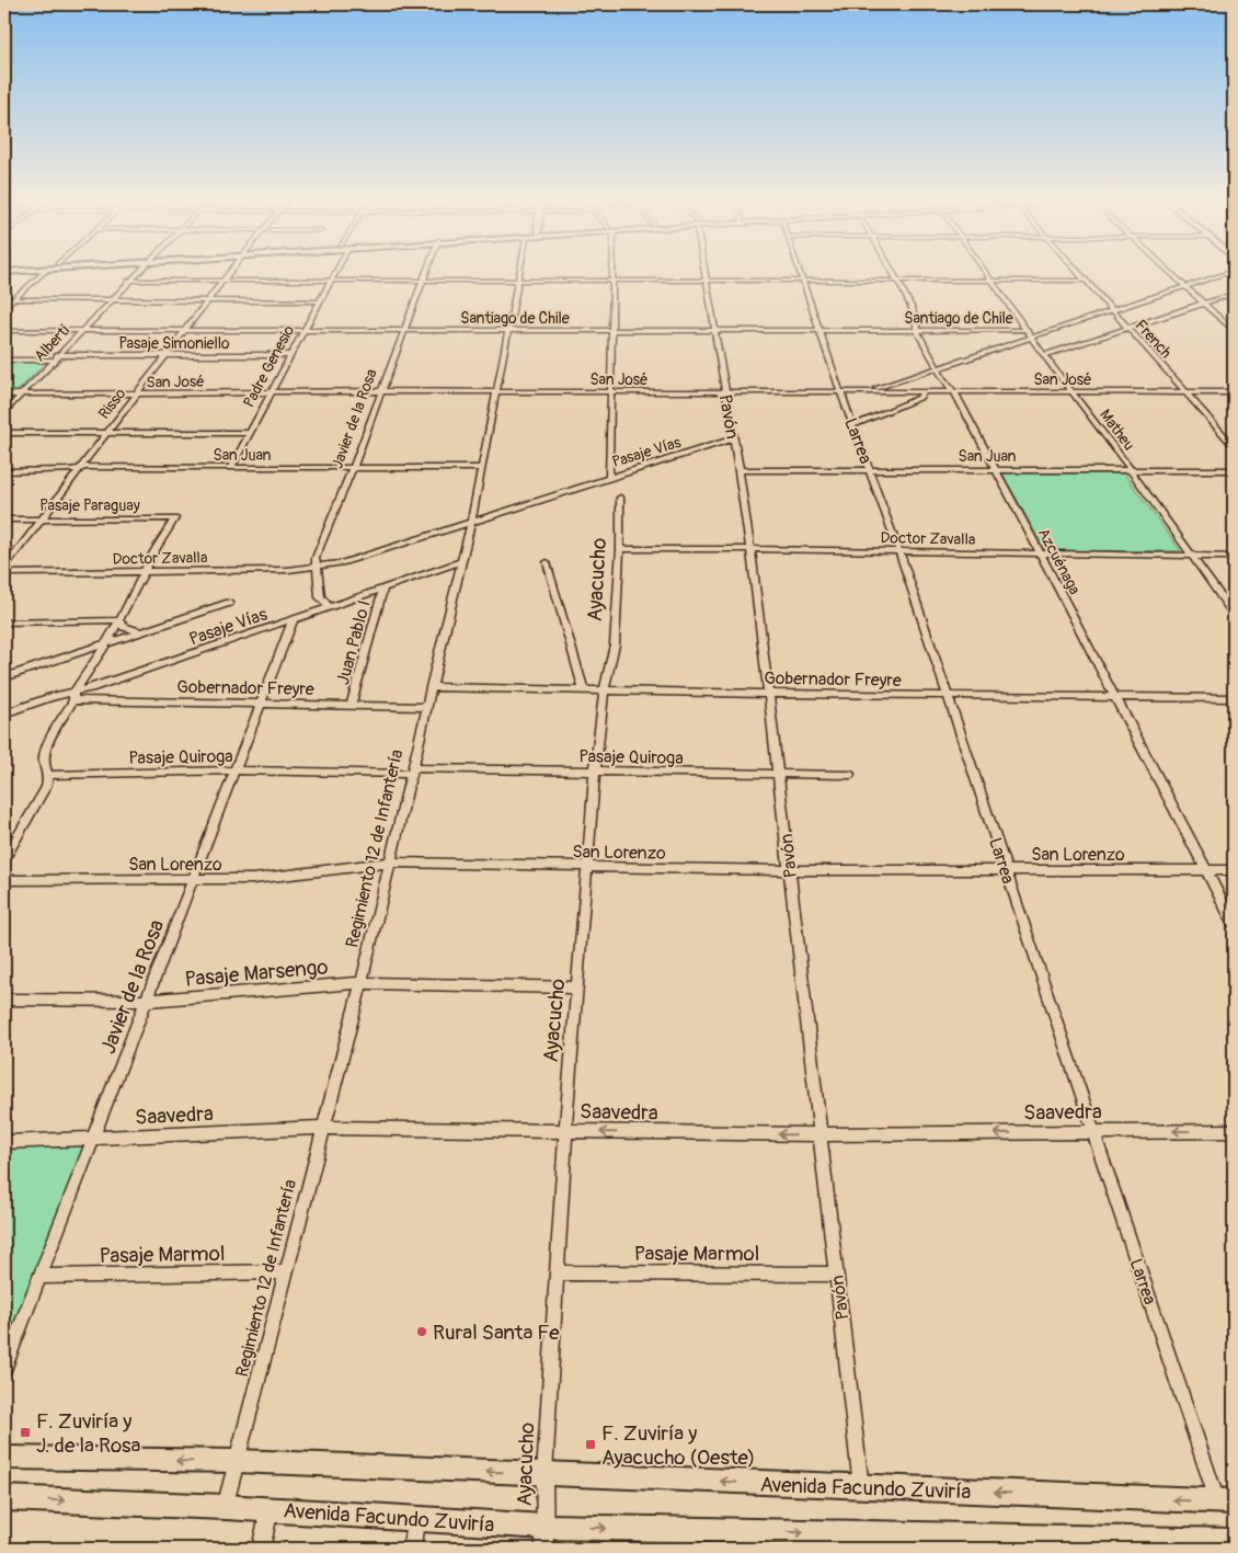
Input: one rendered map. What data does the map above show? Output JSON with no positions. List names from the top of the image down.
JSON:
{
  "streets": {
    "main road": ["Avenida Facundo Zuviría"],
    "street": [
      "Santiago de Chile",
      "French",
      "Alberti",
      "Pasaje Simoniello",
      "Padre Genesio",
      "San José",
      "Risso",
      "Pavón",
      "Javier de la Rosa",
      "Matheu",
      "Larrea",
      "Pasaje Vías",
      "San Juan",
      "Pasaje Paraguay",
      "Doctor Zavalla",
      "Azcuénaga",
      "Ayacucho",
      "Juan Pablo I",
      "Gobernador Freyre",
      "Pasaje Quiroga",
      "Regimiento 12 de Infantería",
      "San Lorenzo",
      "Pasaje Marsengo",
      "Saavedra",
      "Pasaje Marmol"
    ]
  },
  "crossings": [
    ["Santiago de Chile", "Alberti"],
    ["Santiago de Chile", "Padre Genesio"],
    ["Santiago de Chile", "Risso"],
    ["Santiago de Chile", "Pavón"],
    ["Santiago de Chile", "Javier de la Rosa"],
    ["Santiago de Chile", "Matheu"],
    ["Santiago de Chile", "Larrea"],
    ["Santiago de Chile", "Azcuénaga"],
    ["Santiago de Chile", "Regimiento 12 de Infantería"],
    ["French", "San José"],
    ["Alberti", "Pasaje Simoniello"],
    ["Alberti", "San José"],
    ["Pasaje Simoniello", "Padre Genesio"],
    ["Pasaje Simoniello", "Risso"],
    ["Padre Genesio", "San José"],
    ["Padre Genesio", "San Juan"],
    ["San José", "Risso"],
    ["San José", "Pavón"],
    ["San José", "Javier de la Rosa"],
    ["San José", "Matheu"],
    ["San José", "Larrea"],
    ["San José", "Azcuénaga"],
    ["San José", "Regimiento 12 de Infantería"],
    ["Risso", "San Juan"],
    ["Risso", "Pasaje Paraguay"],
    ["Pavón", "Pasaje Vías"],
    ["Pavón", "San Juan"],
    ["Pavón", "Doctor Zavalla"],
    ["Pavón", "Gobernador Freyre"],
    ["Pavón", "Pasaje Quiroga"],
    ["Pavón", "San Lorenzo"],
    ["Pavón", "Saavedra"],
    ["Pavón", "Pasaje Marmol"],
    ["Pavón", "Avenida Facundo Zuviría"],
    ["Javier de la Rosa", "Pasaje Vías"],
    ["Javier de la Rosa", "San Juan"],
    ["Javier de la Rosa", "Doctor Zavalla"],
    ["Javier de la Rosa", "Gobernador Freyre"],
    ["Javier de la Rosa", "Pasaje Quiroga"],
    ["Javier de la Rosa", "San Lorenzo"],
    ["Javier de la Rosa", "Pasaje Marsengo"],
    ["Javier de la Rosa", "Saavedra"],
    ["Javier de la Rosa", "Pasaje Marmol"],
    ["Matheu", "San Juan"],
    ["Matheu", "Doctor Zavalla"],
    ["Larrea", "San Juan"],
    ["Larrea", "Doctor Zavalla"],
    ["Larrea", "Gobernador Freyre"],
    ["Larrea", "San Lorenzo"],
    ["Larrea", "Saavedra"],
    ["Larrea", "Avenida Facundo Zuviría"],
    ["Pasaje Vías", "Doctor Zavalla"],
    ["Pasaje Vías", "Juan Pablo I"],
    ["Pasaje Vías", "Gobernador Freyre"],
    ["Pasaje Vías", "Regimiento 12 de Infantería"],
    ["San Juan", "Azcuénaga"],
    ["San Juan", "Regimiento 12 de Infantería"],
    ["Pasaje Paraguay", "Doctor Zavalla"],
    ["Doctor Zavalla", "Azcuénaga"],
    ["Doctor Zavalla", "Ayacucho"],
    ["Azcuénaga", "Gobernador Freyre"],
    ["Azcuénaga", "San Lorenzo"],
    ["Ayacucho", "Gobernador Freyre"],
    ["Ayacucho", "Pasaje Quiroga"],
    ["Ayacucho", "San Lorenzo"],
    ["Ayacucho", "Pasaje Marsengo"],
    ["Ayacucho", "Saavedra"],
    ["Ayacucho", "Pasaje Marmol"],
    ["Ayacucho", "Avenida Facundo Zuviría"],
    ["Juan Pablo I", "Gobernador Freyre"],
    ["Gobernador Freyre", "Regimiento 12 de Infantería"],
    ["Pasaje Quiroga", "Regimiento 12 de Infantería"],
    ["Regimiento 12 de Infantería", "San Lorenzo"],
    ["Regimiento 12 de Infantería", "Pasaje Marsengo"],
    ["Regimiento 12 de Infantería", "Saavedra"],
    ["Regimiento 12 de Infantería", "Pasaje Marmol"],
    ["Regimiento 12 de Infantería", "Avenida Facundo Zuviría"]
  ],
  "one_way": ["Saavedra"],
  "places": {
    "other": ["Rural Santa Fe"],
    "transit": ["F. Zuviría y J. de la Rosa", "F. Zuviría y Ayacucho (Oeste)"]
  }
}
